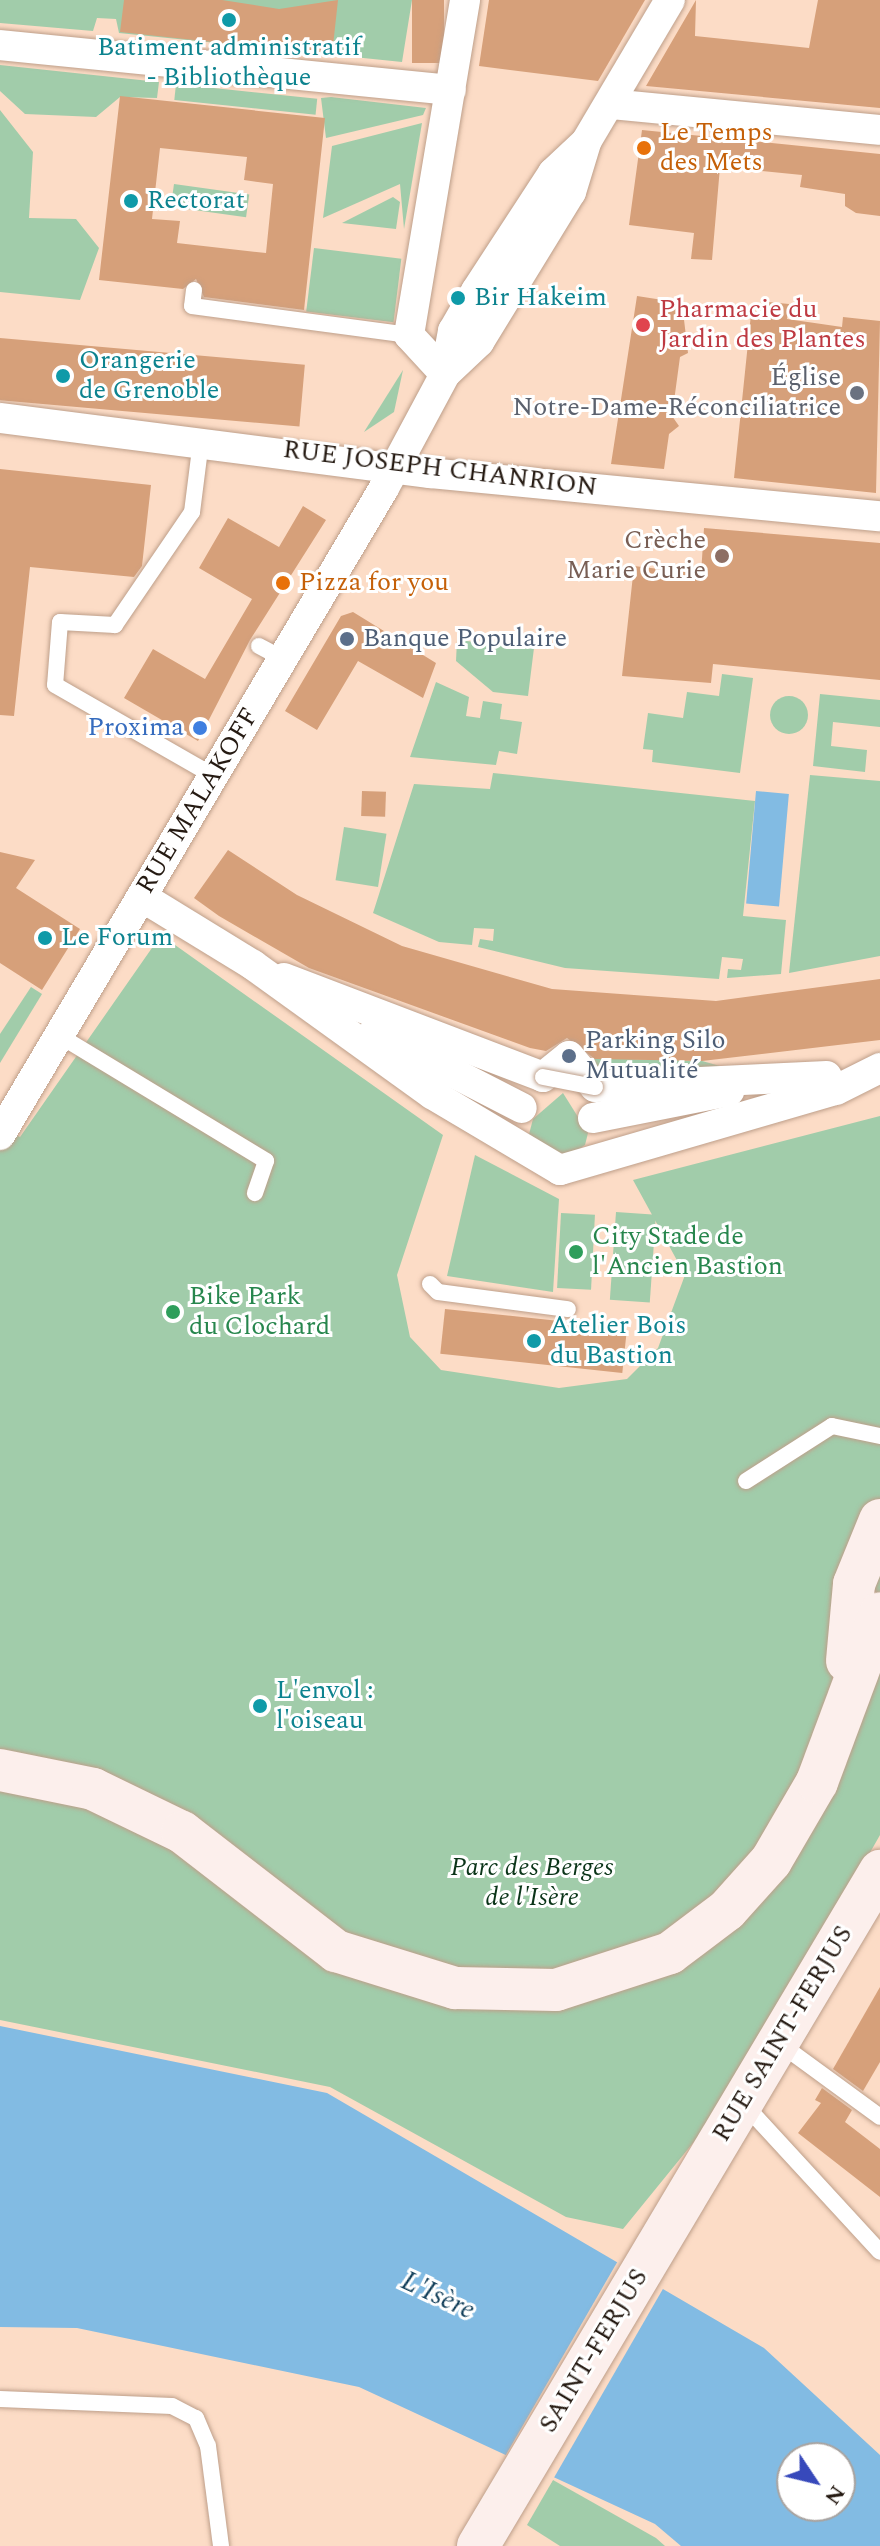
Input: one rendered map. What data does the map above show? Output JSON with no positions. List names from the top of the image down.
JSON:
{
  "streets": {
    "main road": ["RUE SAINT-FERJUS", "SAINT-FERJUS"],
    "street": ["RUE JOSEPH CHANRION", "RUE MALAKOFF"]
  },
  "crossings": [
    ["RUE JOSEPH CHANRION", "RUE MALAKOFF"],
    ["RUE SAINT-FERJUS", "SAINT-FERJUS"]
  ],
  "water": ["L'Isère"],
  "parks": ["Parc des Berges de l'Isère"],
  "places": [
    "Batiment administratif - Bibliothèque",
    "Le Temps des Mets",
    "Rectorat",
    "Bir Hakeim",
    "Pharmacie du Jardin des Plantes",
    "Orangerie de Grenoble",
    "Église Notre-Dame-Réconciliatrice",
    "Crèche Marie Curie",
    "Pizza for you",
    "Banque Populaire",
    "Proxima",
    "Le Forum",
    "Parking Silo Mutualité",
    "City Stade de l'Ancien Bastion",
    "Bike Park du Clochard",
    "Atelier Bois du Bastion",
    "L'envol : l'oiseau"
  ],
  "north": "bottom right"
}
